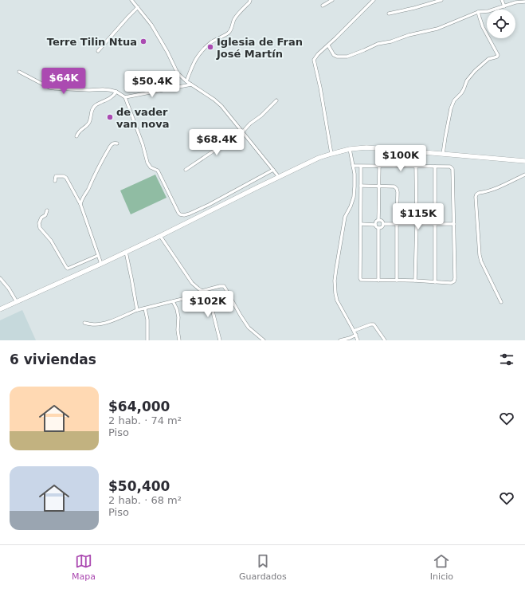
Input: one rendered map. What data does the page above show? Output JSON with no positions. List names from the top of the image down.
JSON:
{
  "places": ["Terre Tilin Ntua", "Iglesia de Fran José Martín", "de vader van nova"],
  "page": {
    "price": [
      "$64K",
      "$50.4K",
      "$68.4K",
      "$100K",
      "$115K",
      "$102K"
    ],
    "heading": "6 viviendas",
    "list": [
      {
        "name": "$64,000",
        "note": "2 hab. · 74 m² · Piso"
      },
      {
        "name": "$50,400",
        "note": "2 hab. · 68 m² · Piso"
      }
    ],
    "tabs": ["Mapa", "Guardados", "Inicio"]
  }
}
